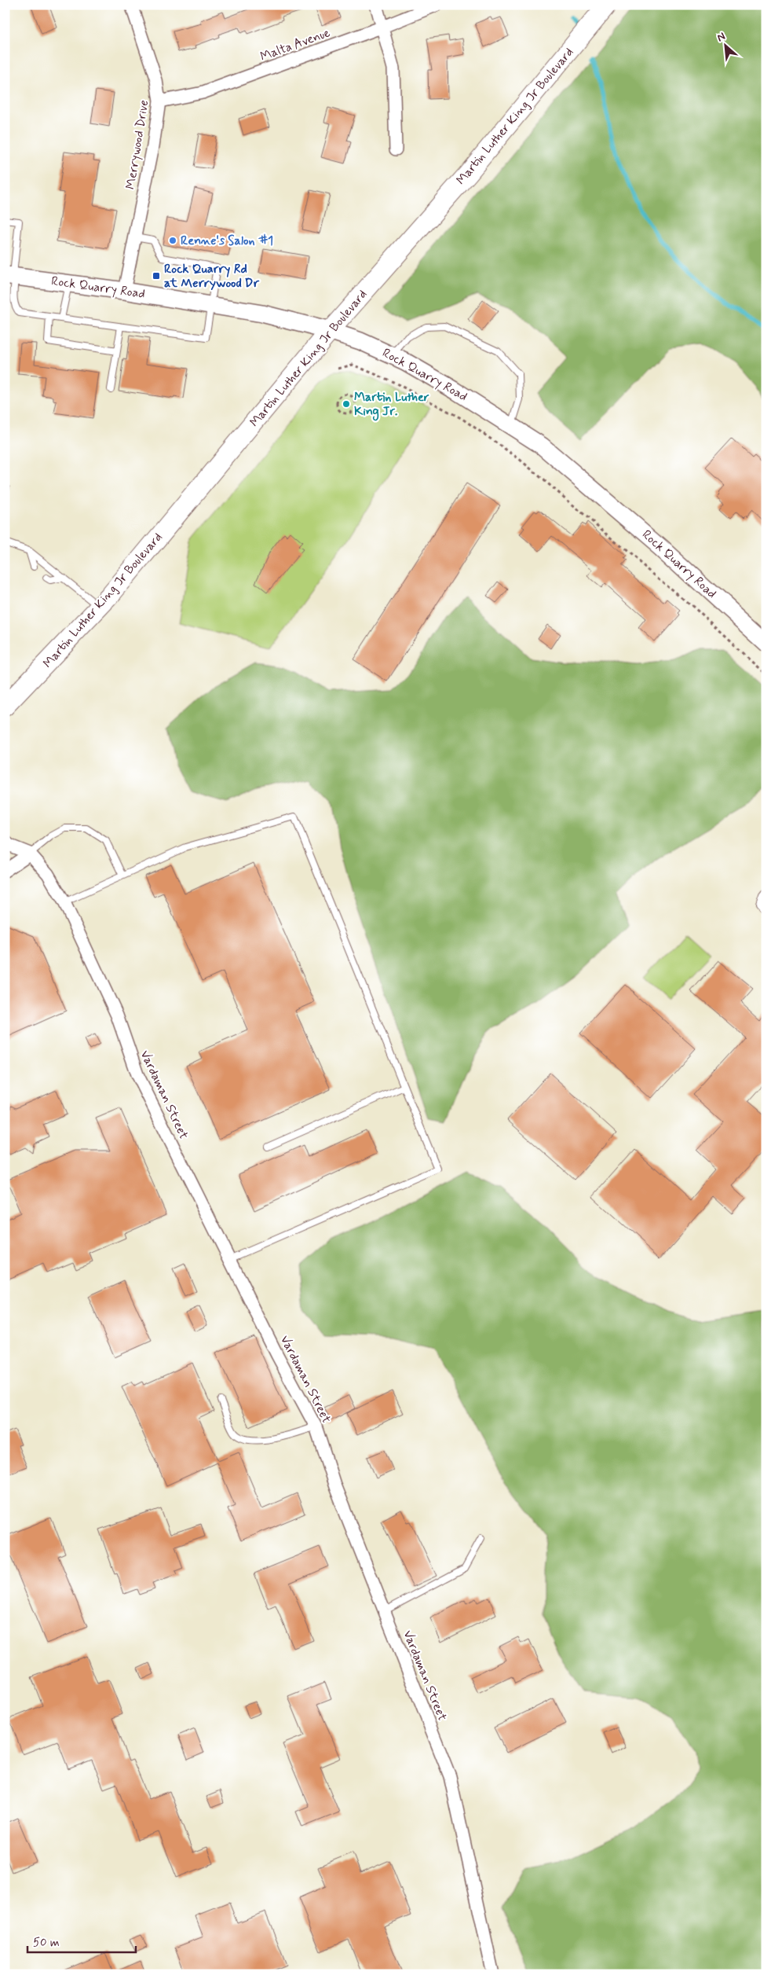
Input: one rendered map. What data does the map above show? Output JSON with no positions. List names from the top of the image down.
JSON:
{
  "streets": {
    "main road": ["Martin Luther King Jr Boulevard", "Rock Quarry Road"],
    "street": ["Malta Avenue", "Merrywood Drive", "Vardaman Street"]
  },
  "crossings": [
    ["Malta Avenue", "Merrywood Drive"],
    ["Martin Luther King Jr Boulevard", "Rock Quarry Road"],
    ["Merrywood Drive", "Rock Quarry Road"]
  ],
  "places": {
    "other": ["Renne's Salon #1", "Martin Luther King Jr."],
    "transit": ["Rock Quarry Rd at Merrywood Dr"]
  },
  "scale_bar": "50 m",
  "north": "top left"
}
